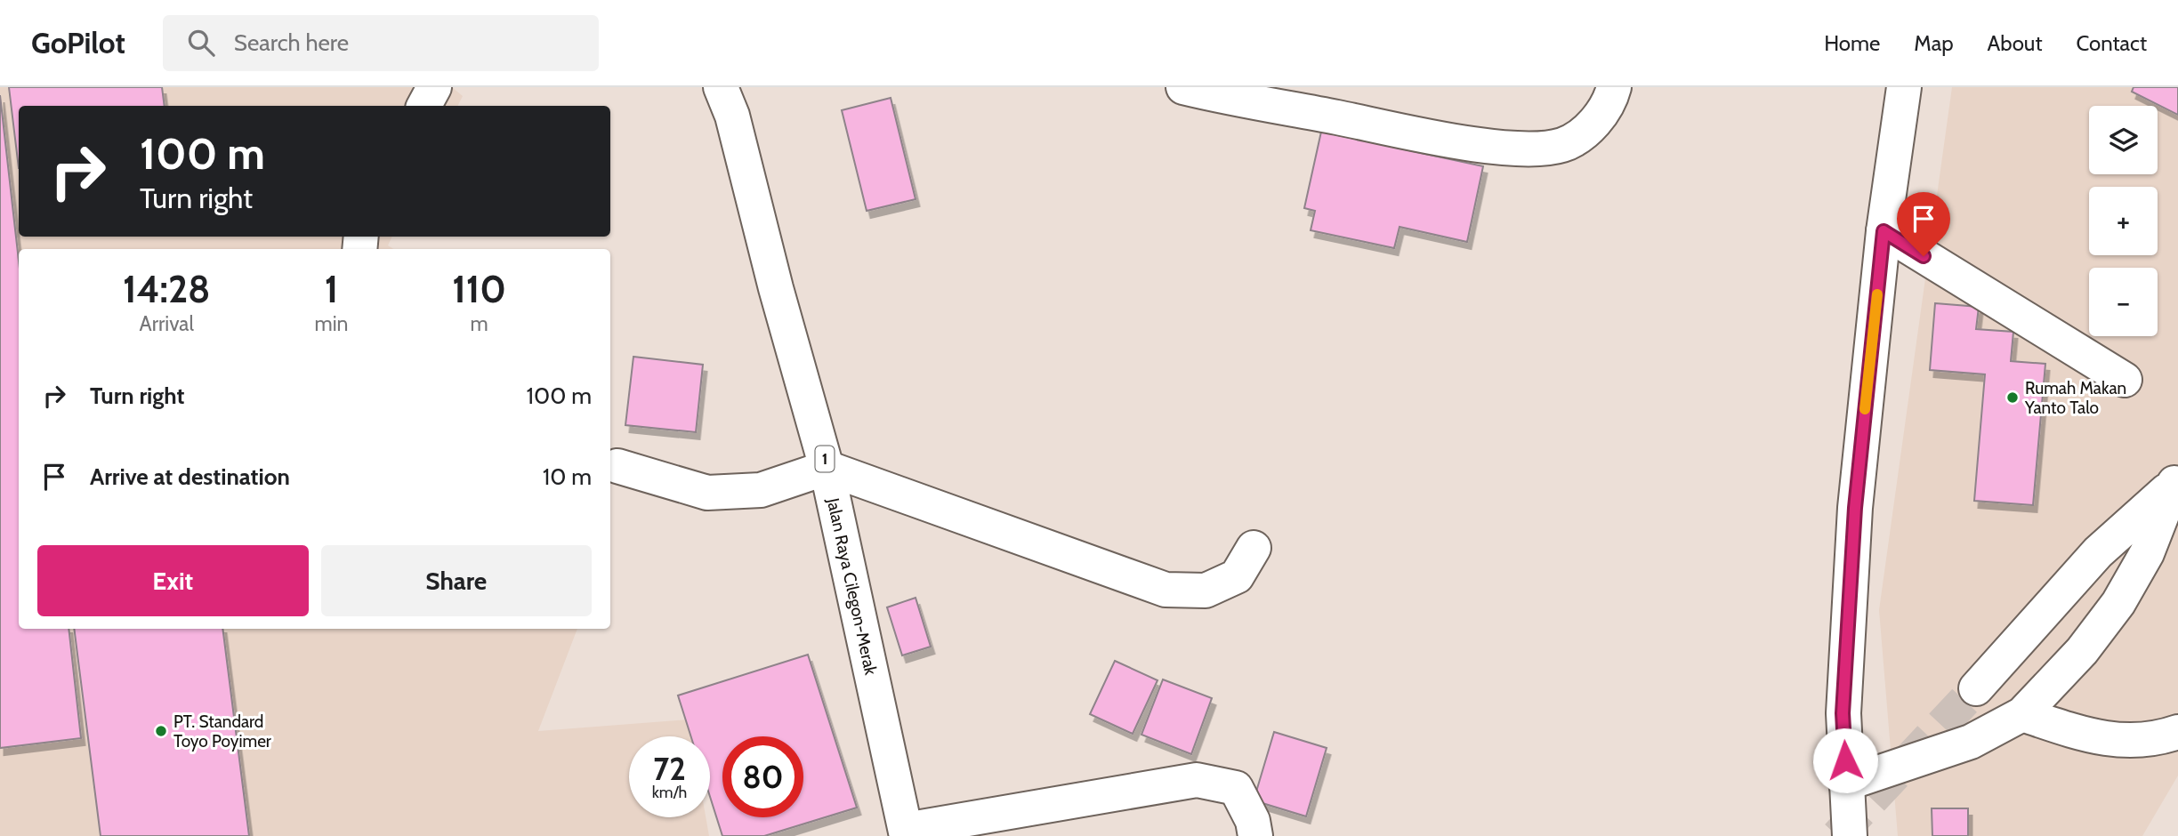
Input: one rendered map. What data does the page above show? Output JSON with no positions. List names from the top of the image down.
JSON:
{
  "streets": {
    "main road": ["1", "Jalan Raya Cilegon-Merak"]
  },
  "places": ["Rumah Makan Yanto Talo", "PT. Standard Toyo Poyimer"],
  "page": {
    "header": "GoPilot",
    "search": "Search here",
    "nav": [
      "Home",
      "Map",
      "About",
      "Contact"
    ],
    "map_buttons": ["+", "−"],
    "turn": ["100 m", "Turn right"],
    "eta": [
      "14:28",
      "Arrival",
      "1",
      "min",
      "110",
      "m"
    ],
    "list": [
      {
        "name": "Turn right",
        "value": "100 m"
      },
      {
        "name": "Arrive at destination",
        "value": "10 m"
      }
    ],
    "buttons": ["Exit", "Share"],
    "speed": "72 km/h",
    "limit": "80"
  }
}
